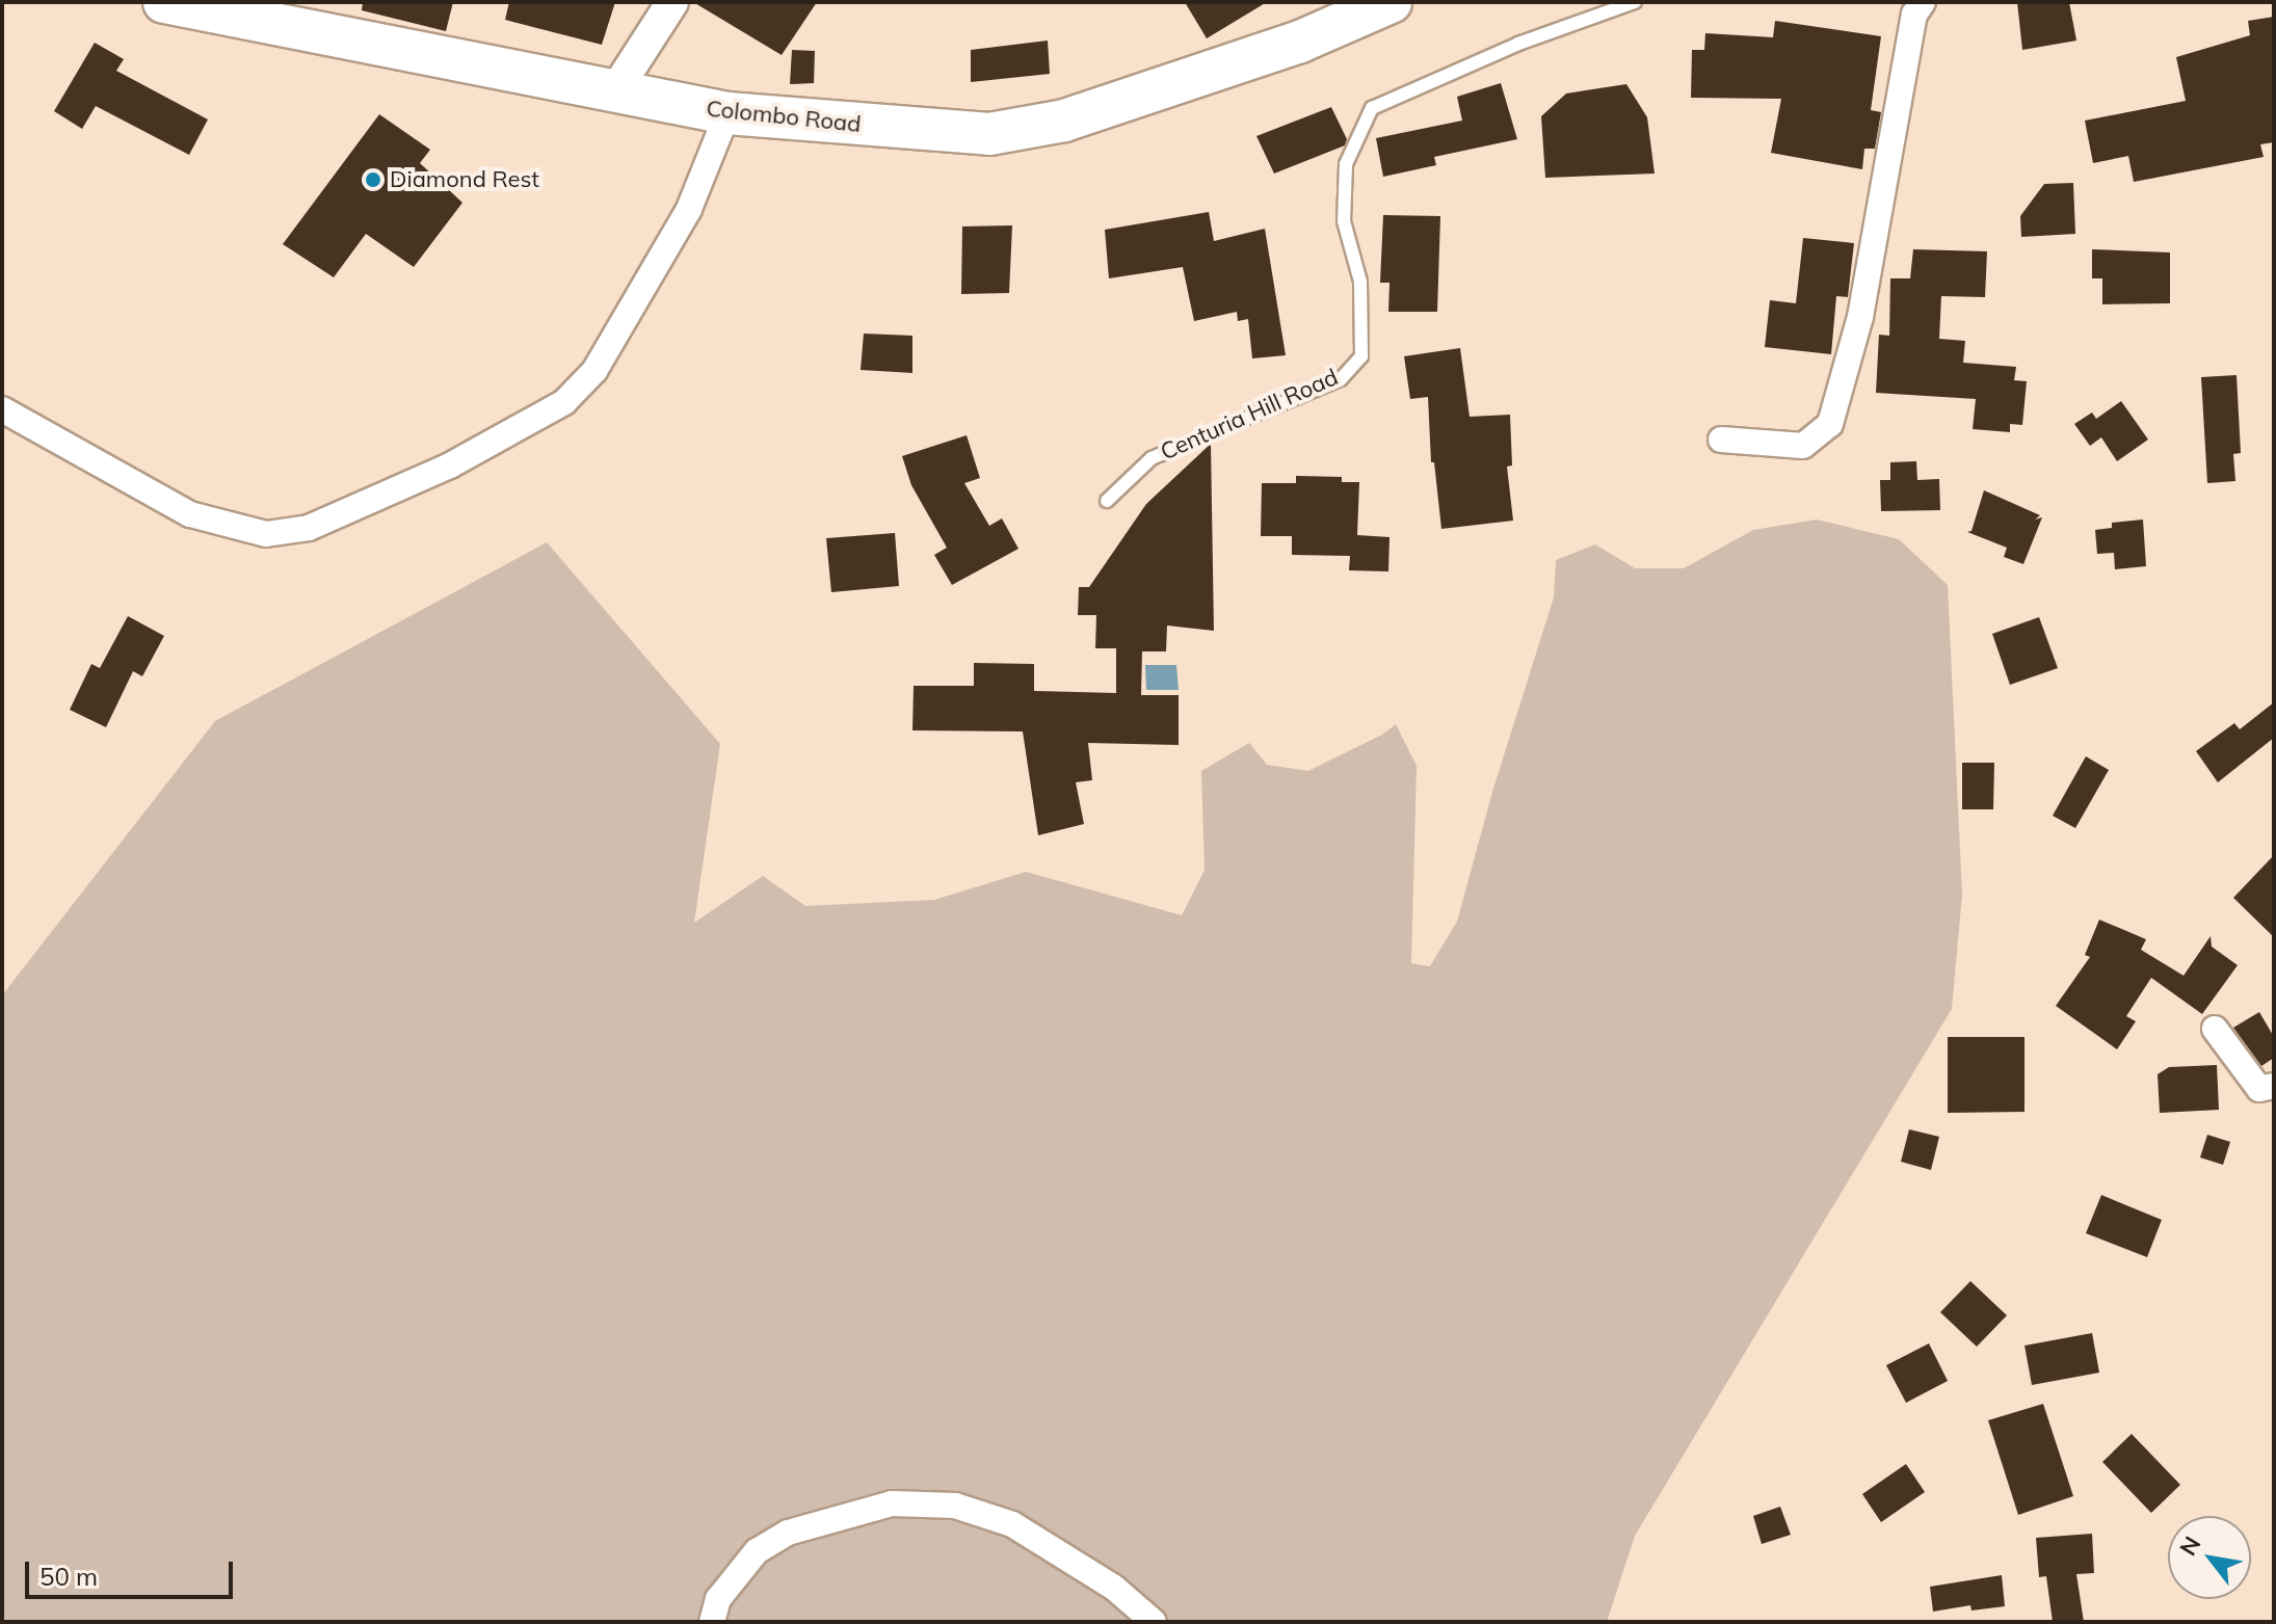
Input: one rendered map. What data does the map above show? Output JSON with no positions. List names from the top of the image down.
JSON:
{
  "streets": {
    "highway": ["Colombo Road"],
    "lane": ["Centuria Hill Road"]
  },
  "places": ["Diamond Rest"],
  "scale_bar": "50 m",
  "north": "top left"
}
